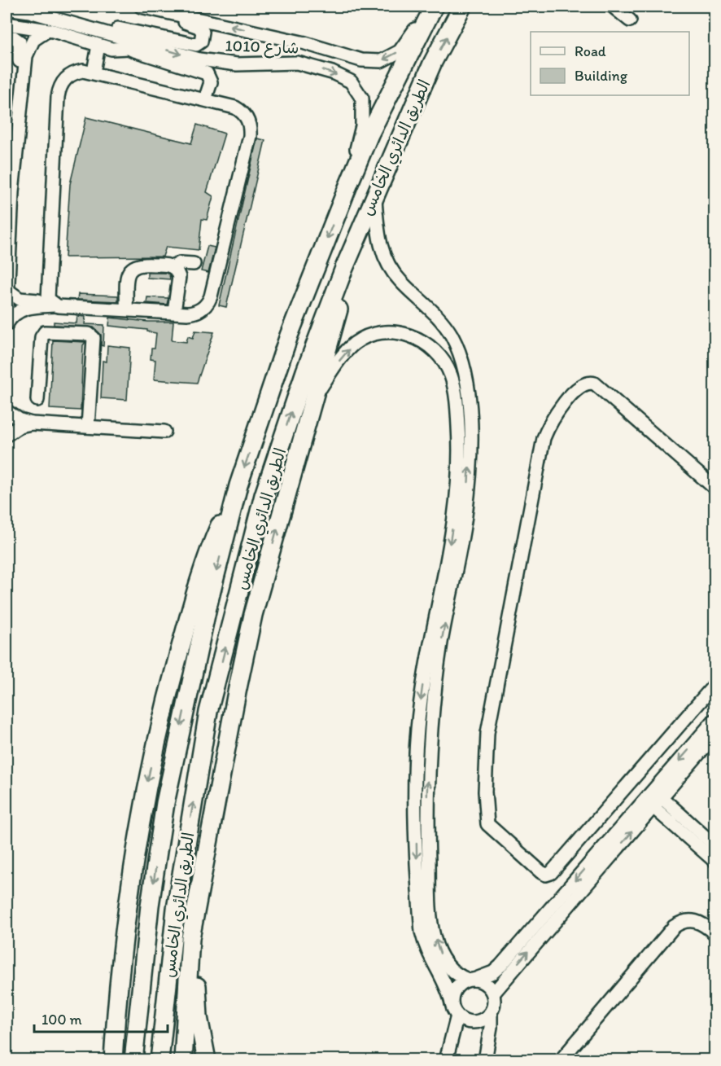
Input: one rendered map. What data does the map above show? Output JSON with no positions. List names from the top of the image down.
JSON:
{
  "streets": {
    "highway": ["الطريق الدائري الخامس"],
    "street": ["شارع 1010"]
  },
  "crossings": [
    ["شارع 1010", "الطريق الدائري الخامس"]
  ],
  "legend": ["Road", "Building"],
  "scale_bar": "100 m"
}
